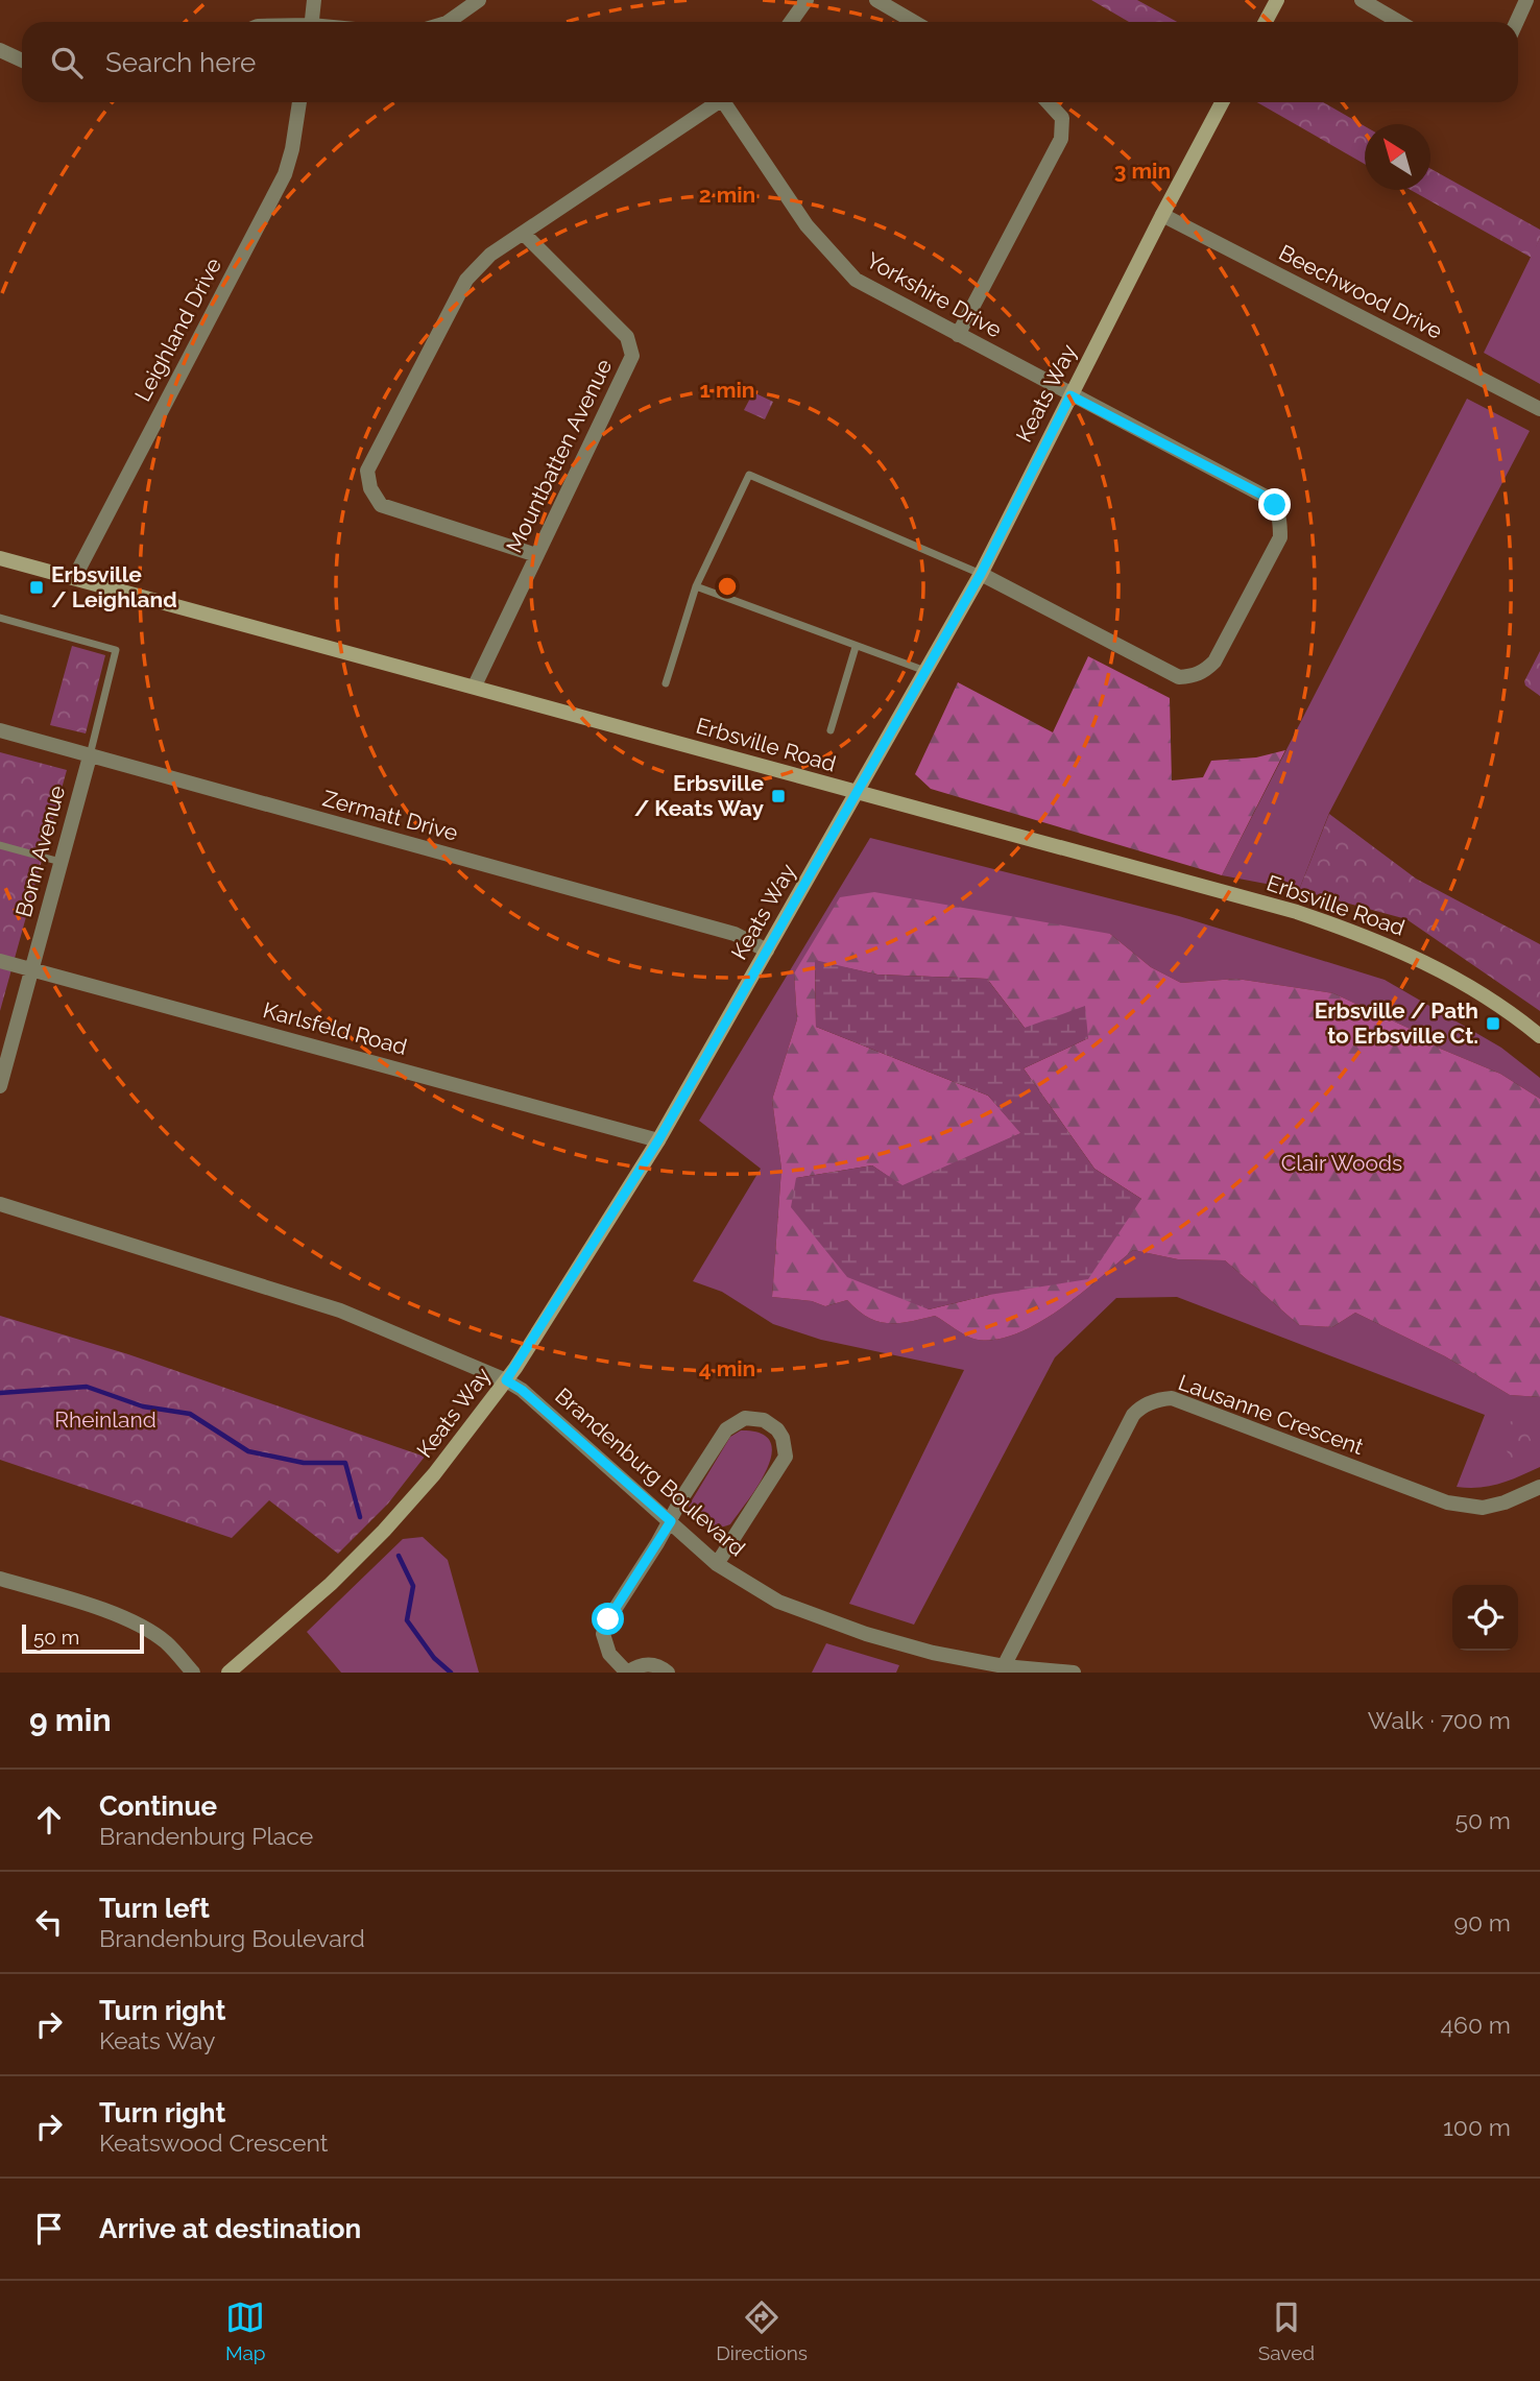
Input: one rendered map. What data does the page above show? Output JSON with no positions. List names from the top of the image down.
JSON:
{
  "streets": {
    "street": [
      "Beechwood Drive",
      "Yorkshire Drive",
      "Leighland Drive",
      "Keats Way",
      "Mountbatten Avenue",
      "Erbsville Road",
      "Zermatt Drive",
      "Bonn Avenue",
      "Karlsfeld Road",
      "Lausanne Crescent",
      "Brandenburg Boulevard"
    ]
  },
  "crossings": [
    ["Beechwood Drive", "Keats Way"],
    ["Yorkshire Drive", "Keats Way"],
    ["Leighland Drive", "Erbsville Road"],
    ["Keats Way", "Erbsville Road"],
    ["Keats Way", "Zermatt Drive"],
    ["Keats Way", "Karlsfeld Road"],
    ["Keats Way", "Brandenburg Boulevard"],
    ["Mountbatten Avenue", "Erbsville Road"],
    ["Zermatt Drive", "Bonn Avenue"],
    ["Bonn Avenue", "Karlsfeld Road"],
    ["Lausanne Crescent", "Brandenburg Boulevard"]
  ],
  "parks": ["Clair Woods", "Rheinland"],
  "places": {
    "transit": ["Erbsville / Leighland", "Erbsville / Keats Way", "Erbsville / Path to Erbsville Ct."]
  },
  "scale_bar": "50 m",
  "north": "top left",
  "page": {
    "search": "Search here",
    "scale": "50 m",
    "heading": ["9 min", "Walk · 700 m"],
    "list": [
      ["Continue", "Brandenburg Place", "50 m"],
      ["Turn left", "Brandenburg Boulevard", "90 m"],
      ["Turn right", "Keats Way", "460 m"],
      ["Turn right", "Keatswood Crescent", "100 m"],
      "Arrive at destination"
    ],
    "nav": ["Map", "Directions", "Saved"]
  },
  "rings": [
    "3 min",
    "2 min",
    "1 min",
    "4 min"
  ]
}
